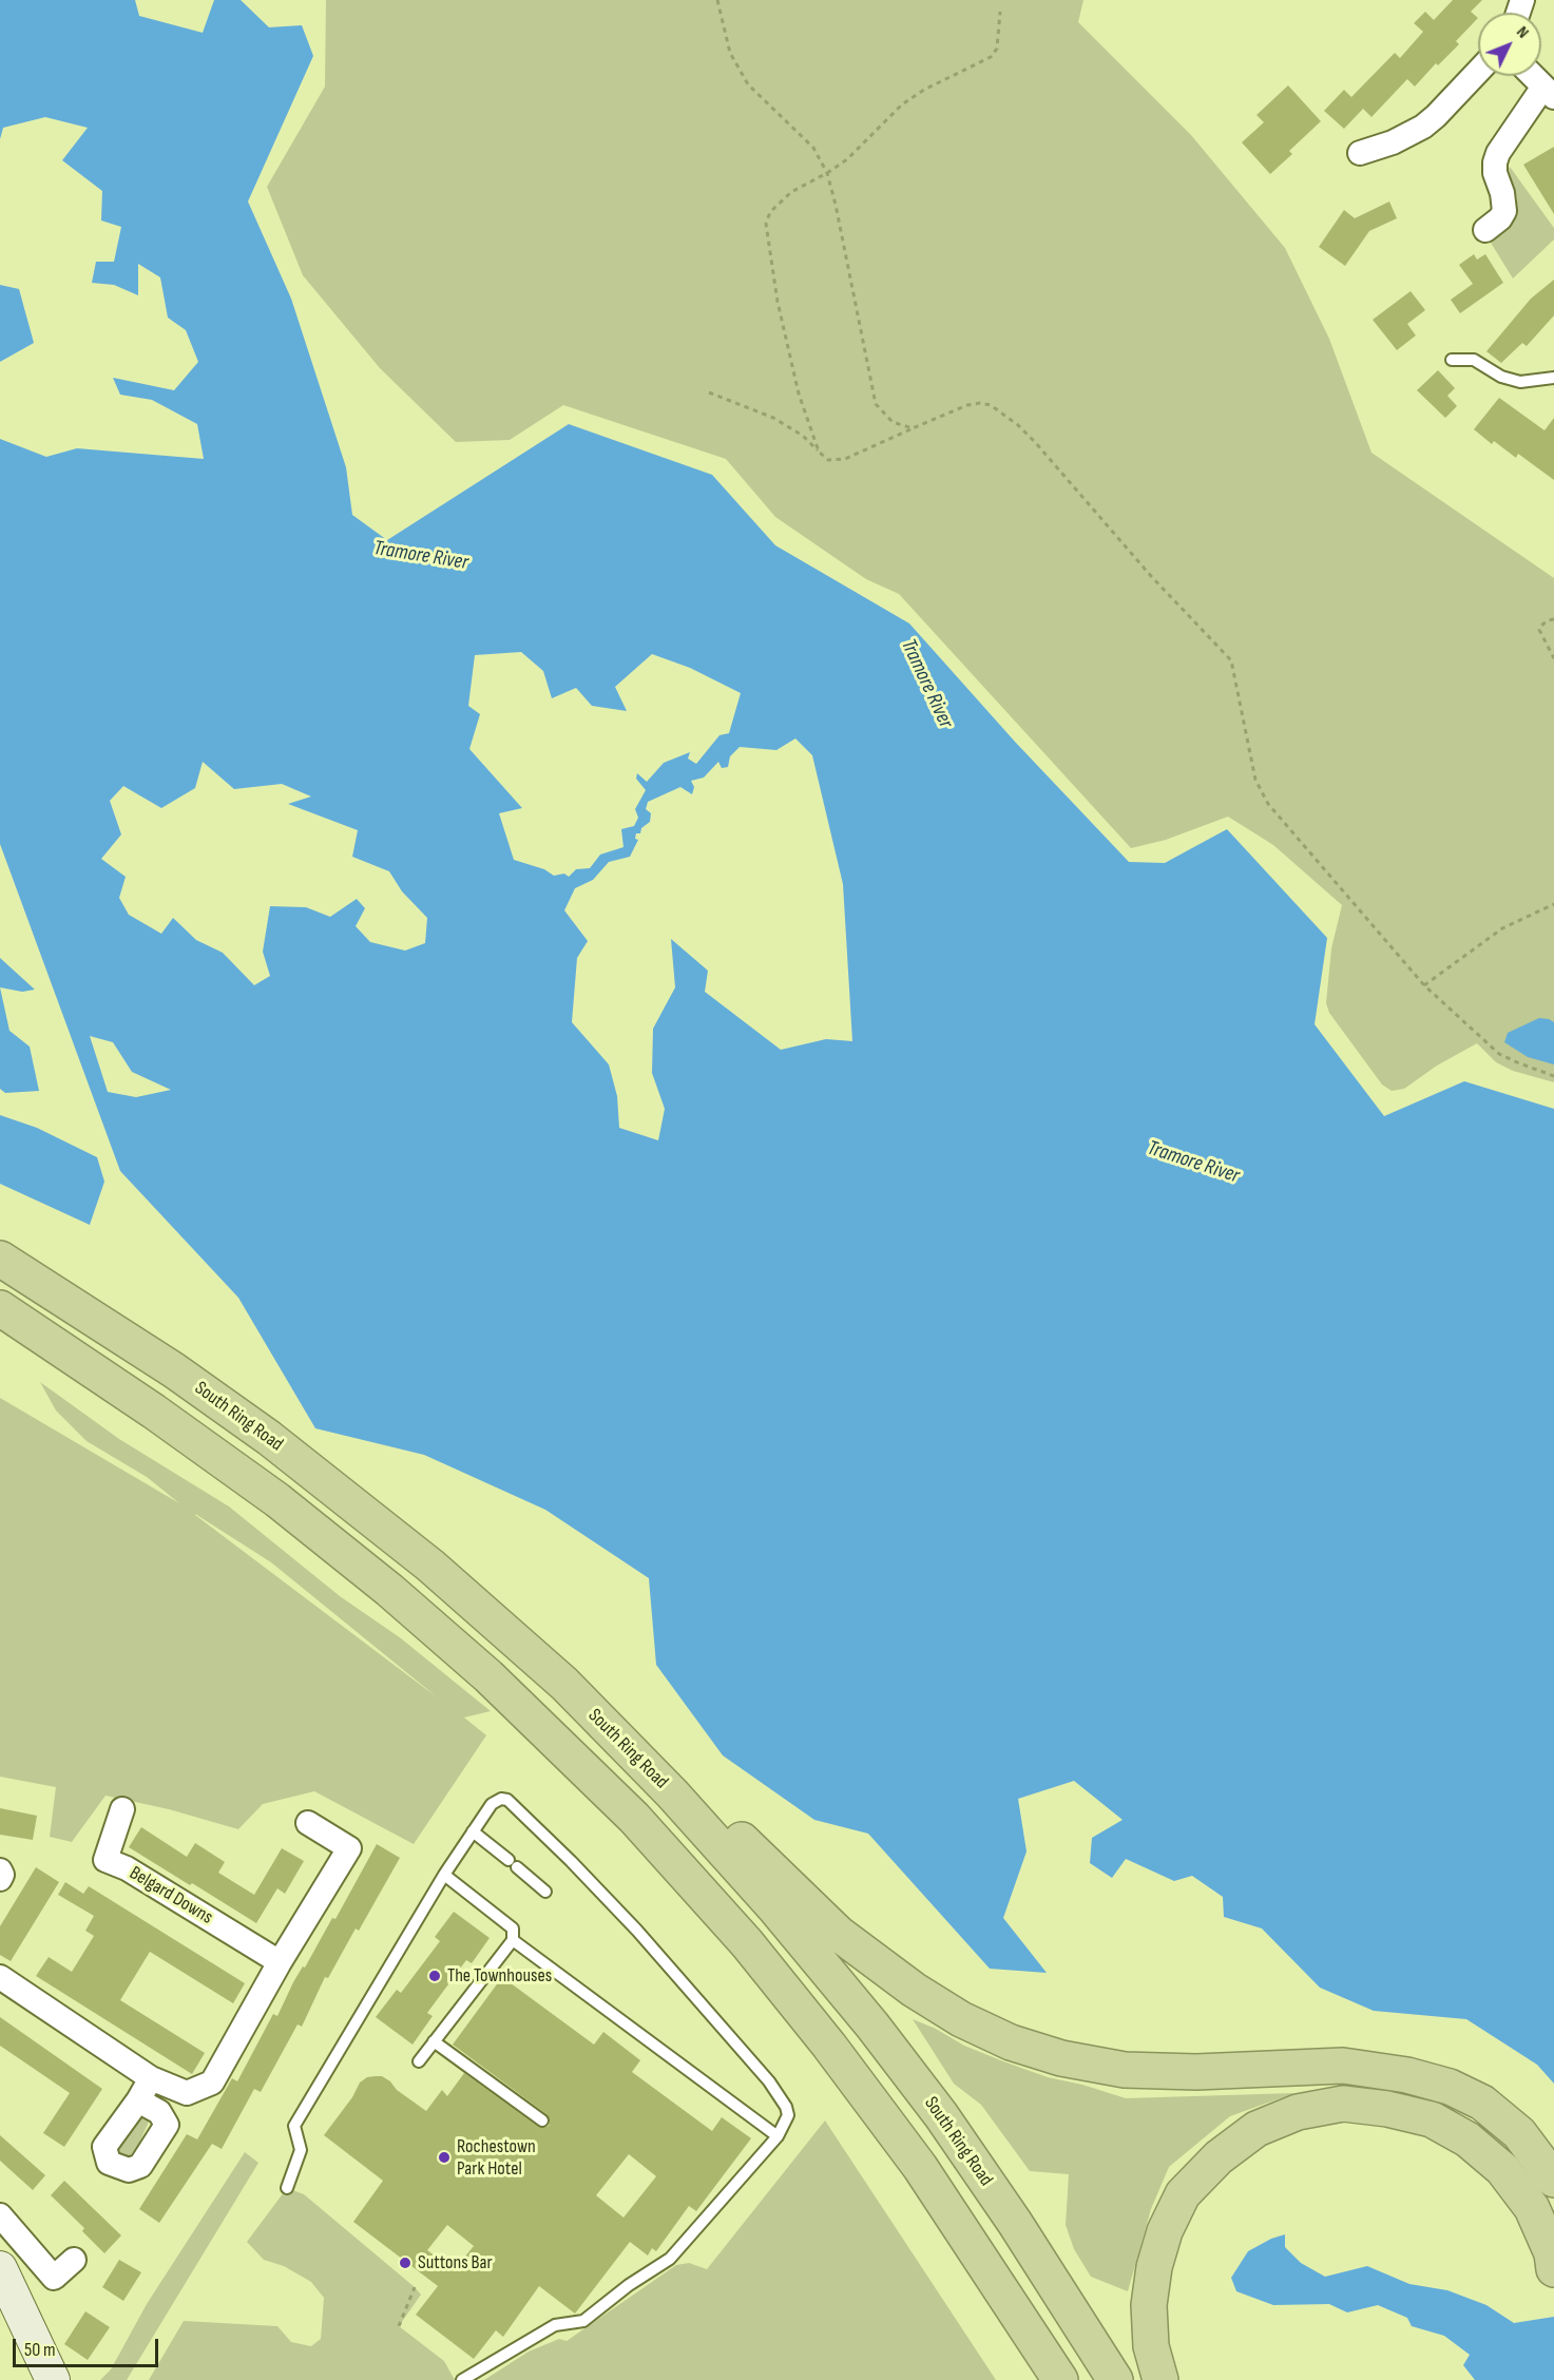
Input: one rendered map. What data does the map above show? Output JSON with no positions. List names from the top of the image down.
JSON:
{
  "streets": {
    "highway": ["South Ring Road"],
    "street": ["Belgard Downs"]
  },
  "water": ["Tramore River"],
  "places": ["The Townhouses", "Rochestown Park Hotel", "Suttons Bar"],
  "scale_bar": "50 m",
  "north": "top right"
}
